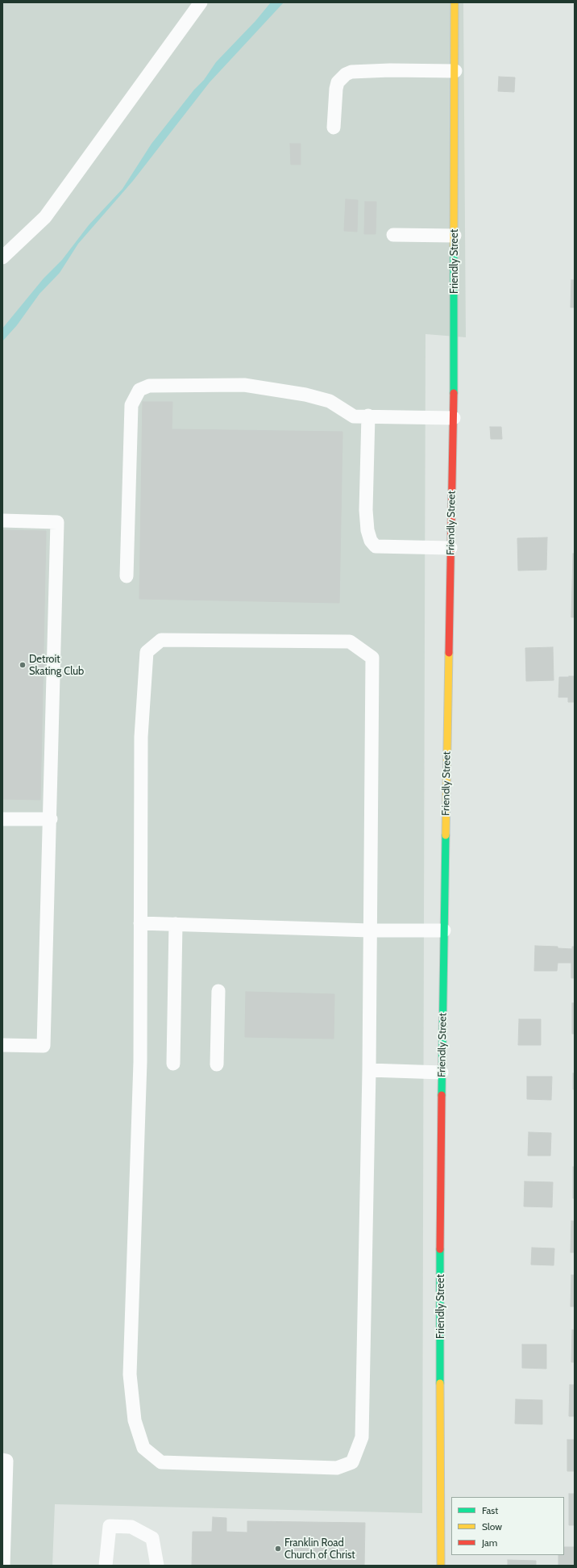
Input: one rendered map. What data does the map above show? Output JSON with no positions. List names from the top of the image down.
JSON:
{
  "streets": {
    "street": ["Friendly Street"]
  },
  "places": ["Detroit Skating Club", "Franklin Road Church of Christ"],
  "legend": ["Fast", "Slow", "Jam"]
}
